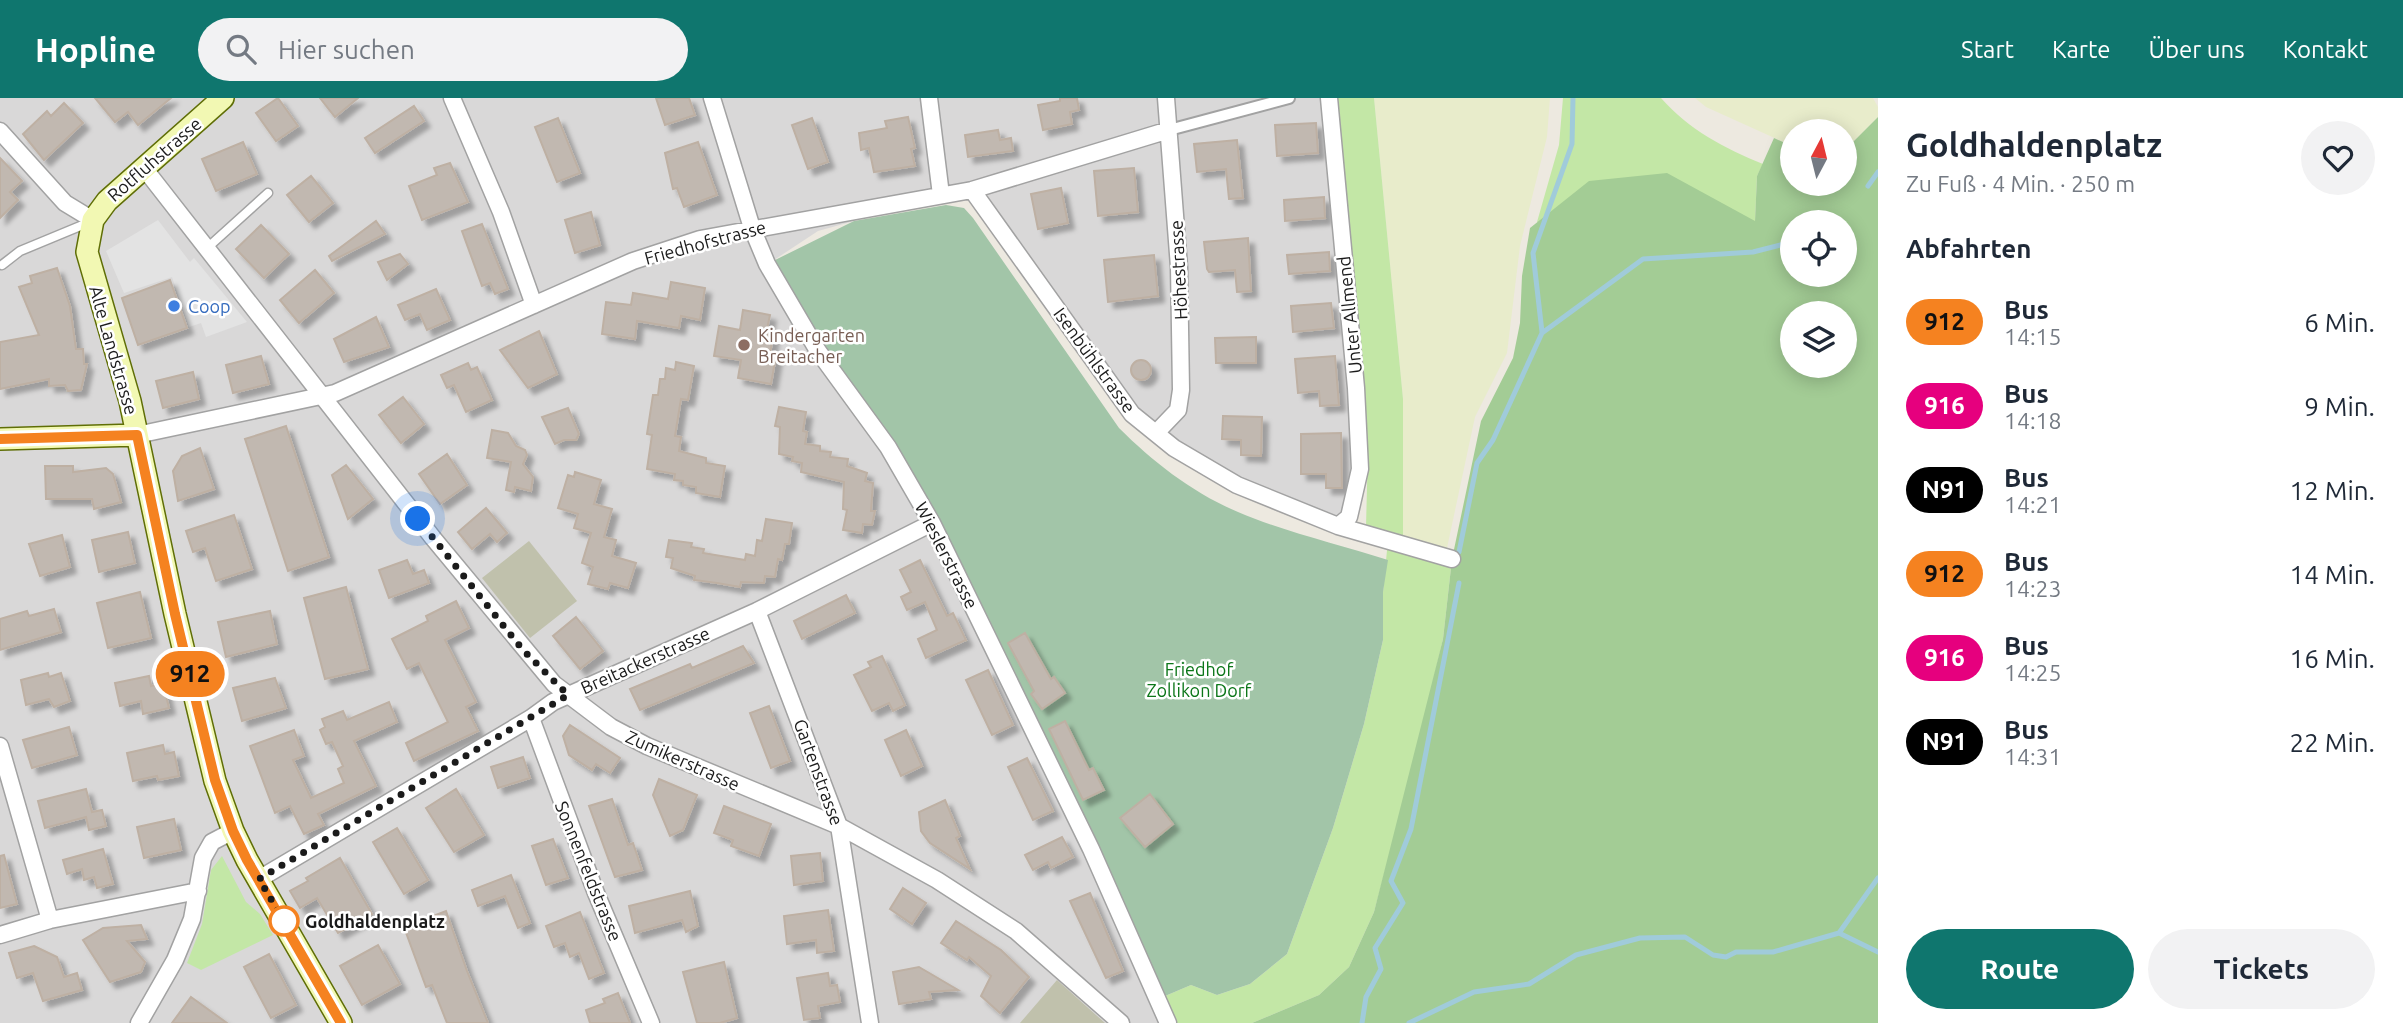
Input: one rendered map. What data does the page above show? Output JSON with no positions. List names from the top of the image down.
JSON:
{
  "streets": {
    "main road": ["Rotfluhstrasse", "Alte Landstrasse"],
    "street": [
      "Friedhofstrasse",
      "Höhestrasse",
      "Unter Allmend",
      "Isenbühlstrasse",
      "Wieslerstrasse",
      "Breitackerstrasse",
      "Zumikerstrasse",
      "Gartenstrasse",
      "Sonnenfeldstrasse"
    ]
  },
  "crossings": [
    ["Rotfluhstrasse", "Alte Landstrasse"],
    ["Rotfluhstrasse", "Zumikerstrasse"],
    ["Friedhofstrasse", "Höhestrasse"],
    ["Friedhofstrasse", "Alte Landstrasse"],
    ["Friedhofstrasse", "Isenbühlstrasse"],
    ["Friedhofstrasse", "Wieslerstrasse"],
    ["Friedhofstrasse", "Zumikerstrasse"],
    ["Höhestrasse", "Isenbühlstrasse"],
    ["Unter Allmend", "Isenbühlstrasse"],
    ["Alte Landstrasse", "Breitackerstrasse"],
    ["Wieslerstrasse", "Breitackerstrasse"],
    ["Breitackerstrasse", "Zumikerstrasse"],
    ["Breitackerstrasse", "Gartenstrasse"],
    ["Breitackerstrasse", "Sonnenfeldstrasse"],
    ["Zumikerstrasse", "Gartenstrasse"]
  ],
  "parks": ["Friedhof Zollikon Dorf"],
  "places": ["Coop", "Kindergarten Breitacher", "Goldhaldenplatz"],
  "lines": ["bus line 912"],
  "north": "top",
  "page": {
    "header": "Hopline",
    "search": "Hier suchen",
    "nav": [
      "Start",
      "Karte",
      "Über uns",
      "Kontakt"
    ],
    "on_map": "912",
    "heading": [
      ["Goldhaldenplatz", "Zu Fuß · 4 Min. · 250 m"],
      "Abfahrten"
    ],
    "list": [
      {
        "mark": "912",
        "name": "Bus",
        "note": "14:15",
        "value": "6 Min."
      },
      {
        "mark": "916",
        "name": "Bus",
        "note": "14:18",
        "value": "9 Min."
      },
      {
        "mark": "N91",
        "name": "Bus",
        "note": "14:21",
        "value": "12 Min."
      },
      {
        "mark": "912",
        "name": "Bus",
        "note": "14:23",
        "value": "14 Min."
      },
      {
        "mark": "916",
        "name": "Bus",
        "note": "14:25",
        "value": "16 Min."
      },
      {
        "mark": "N91",
        "name": "Bus",
        "note": "14:31",
        "value": "22 Min."
      }
    ],
    "buttons": ["Route", "Tickets"]
  }
}
